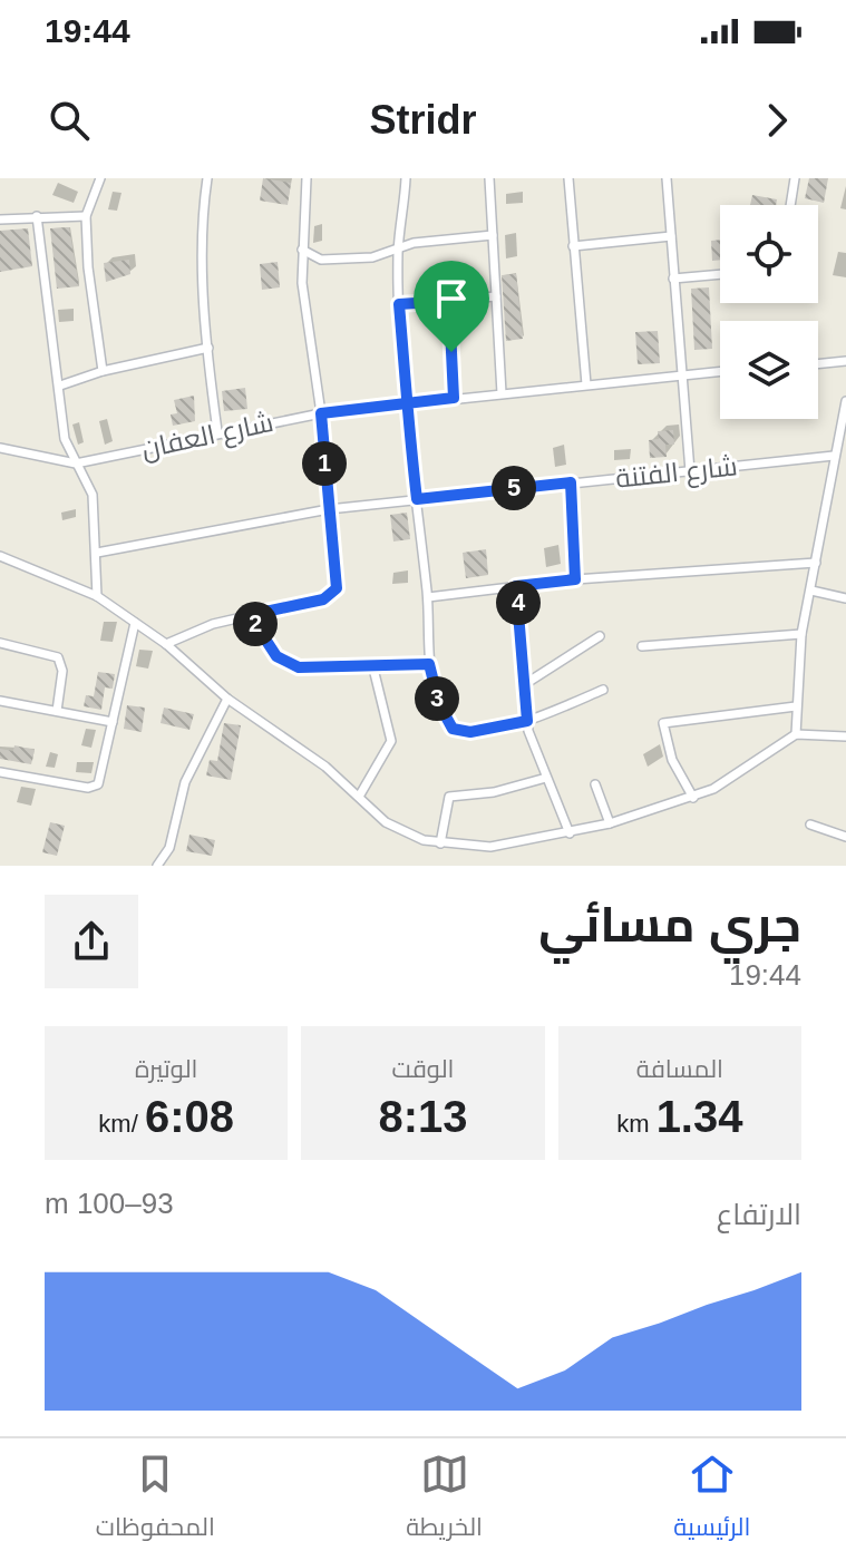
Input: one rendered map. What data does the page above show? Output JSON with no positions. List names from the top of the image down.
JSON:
{
  "streets": {
    "street": ["شارع العفان", "شارع الفتنة"]
  },
  "page": {
    "status": "19:44",
    "header": "Stridr",
    "pins": [
      "1",
      "5",
      "4",
      "2",
      "3"
    ],
    "heading": ["جري مسائي", "19:44"],
    "stats": [
      ["المسافة", "1.34 km"],
      ["الوقت", "8:13"],
      ["الوتيرة", "6:08 /km"]
    ],
    "chart": ["الارتفاع", "93–100 m"],
    "tabs": ["الرئيسية", "الخريطة", "المحفوظات"]
  }
}
